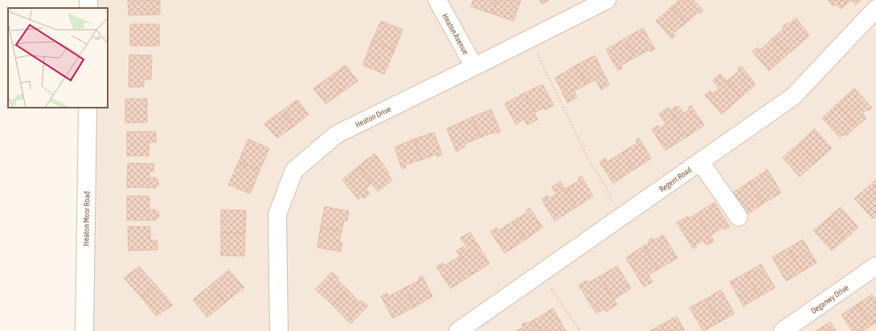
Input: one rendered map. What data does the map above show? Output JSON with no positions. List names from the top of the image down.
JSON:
{
  "streets": {
    "street": [
      "Heaton Avenue",
      "Heaton Drive",
      "Regent Road",
      "Heaton Moor Road",
      "Deganwy Drive"
    ]
  },
  "crossings": [
    ["Heaton Avenue", "Heaton Drive"]
  ]
}
